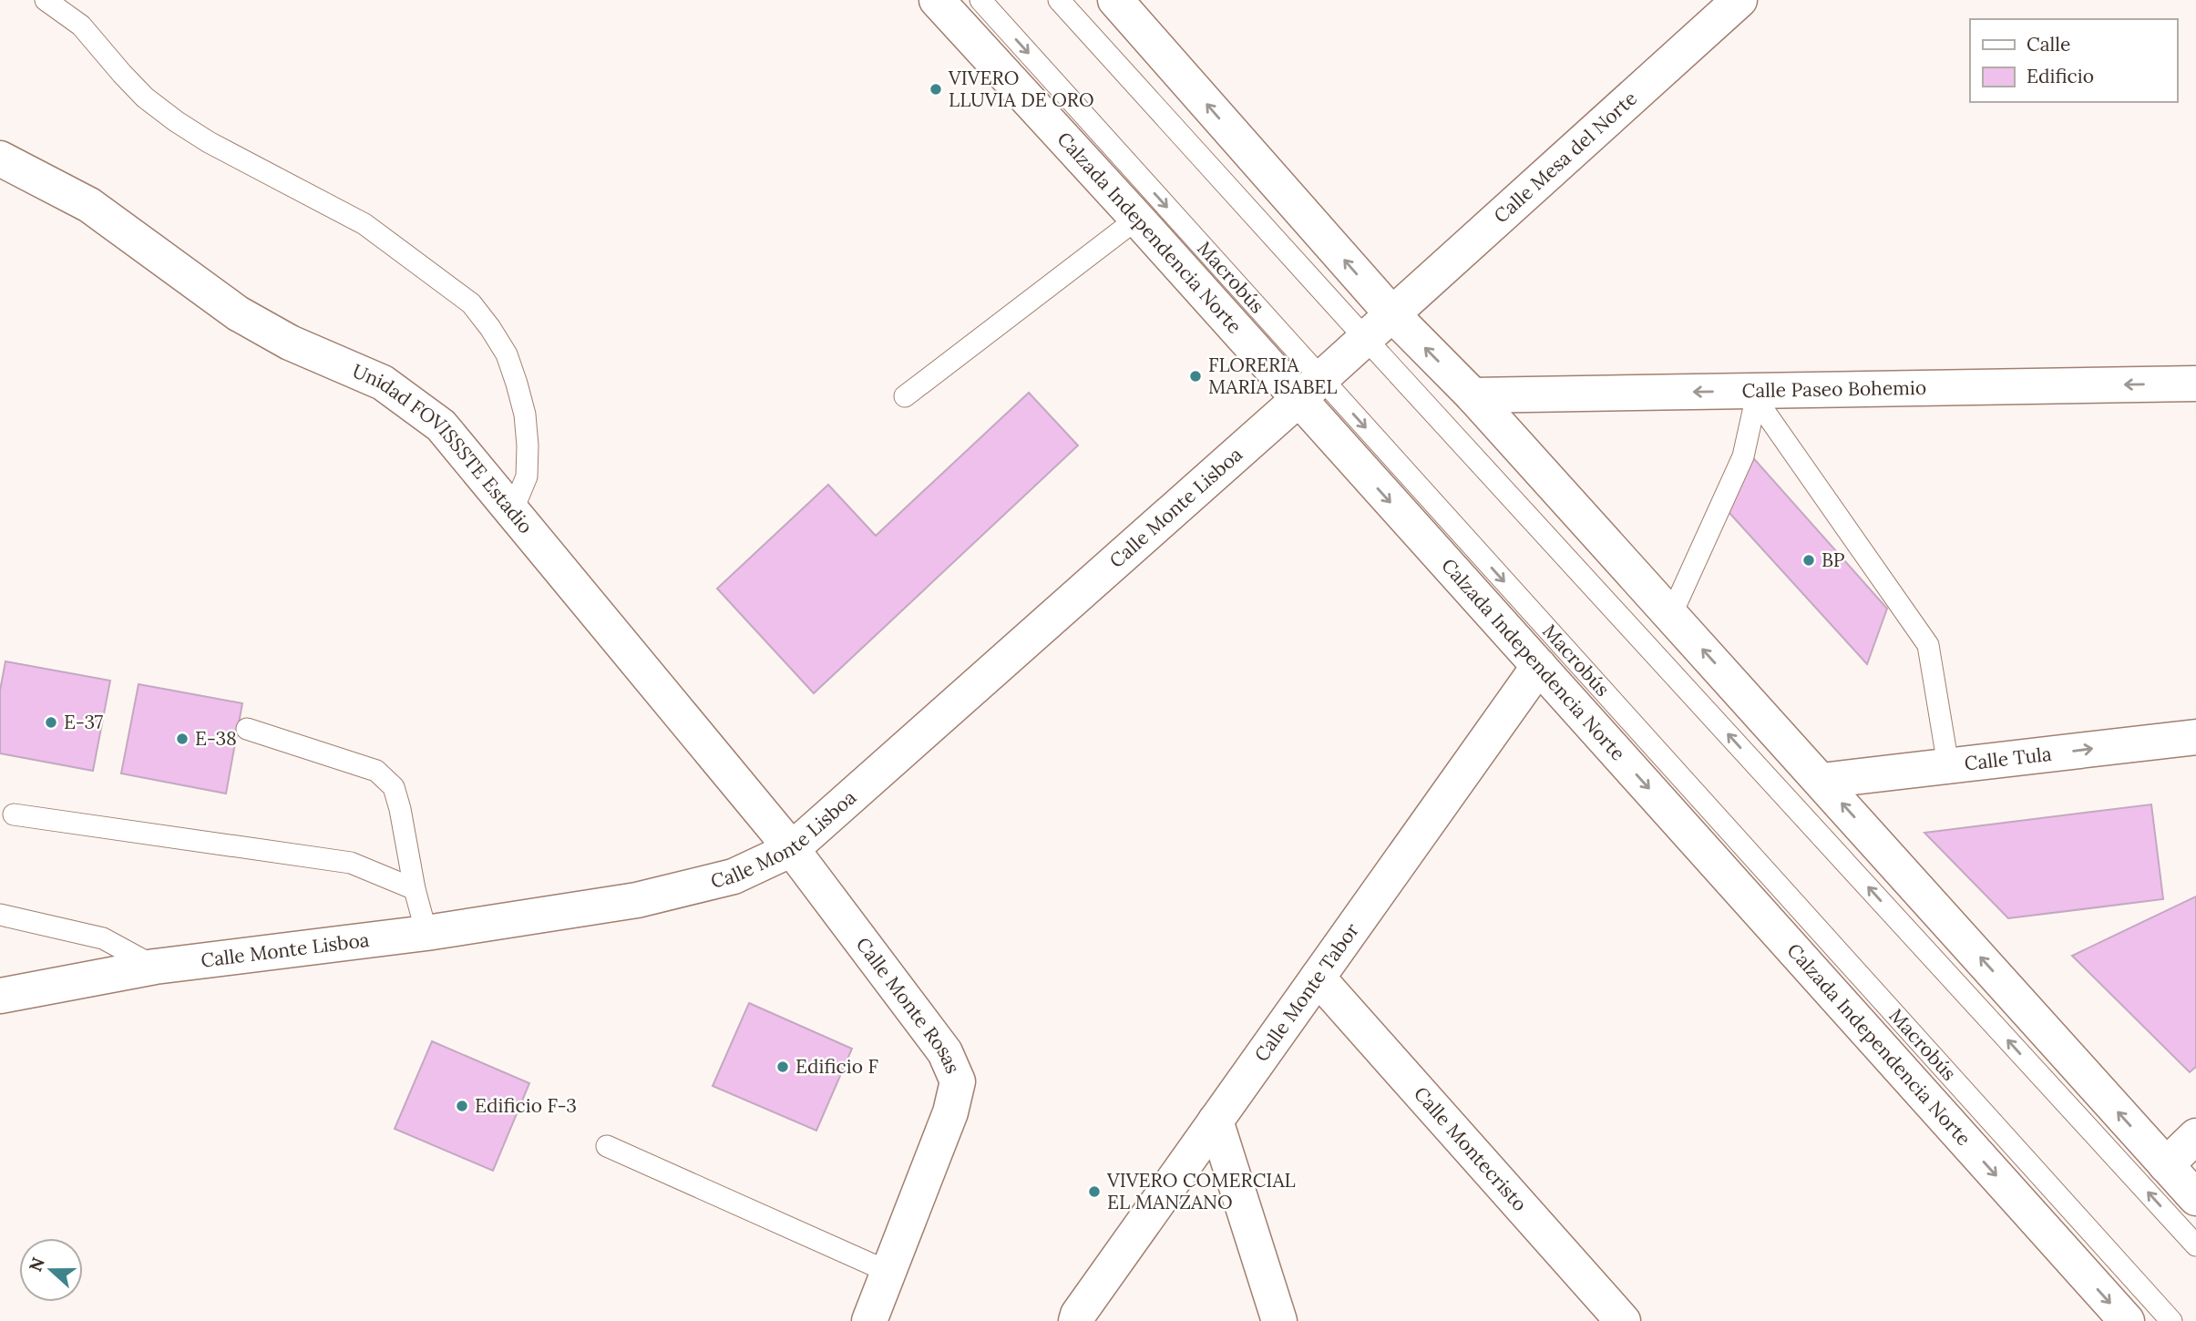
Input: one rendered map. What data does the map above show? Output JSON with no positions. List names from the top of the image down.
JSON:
{
  "streets": {
    "street": [
      "Calle Mesa del Norte",
      "Calzada Independencia Norte",
      "Calle Paseo Bohemio",
      "Unidad FOVISSSTE Estadio",
      "Calle Monte Lisboa",
      "Calle Tula",
      "Calle Monte Tabor",
      "Calle Monte Rosas",
      "Calle Montecristo"
    ],
    "lane": ["Macrobús"]
  },
  "crossings": [
    ["Calle Mesa del Norte", "Calle Monte Lisboa"],
    ["Calzada Independencia Norte", "Macrobús"],
    ["Calzada Independencia Norte", "Calle Monte Lisboa"],
    ["Calzada Independencia Norte", "Calle Monte Tabor"],
    ["Macrobús", "Calle Monte Lisboa"],
    ["Unidad FOVISSSTE Estadio", "Calle Monte Lisboa"],
    ["Unidad FOVISSSTE Estadio", "Calle Monte Rosas"],
    ["Calle Monte Lisboa", "Calle Monte Rosas"],
    ["Calle Monte Tabor", "Calle Montecristo"]
  ],
  "one_way": ["Calle Paseo Bohemio", "Calle Tula"],
  "places": [
    "VIVERO LLUVIA DE ORO",
    "FLORERIA MARIA ISABEL",
    "BP",
    "E-37",
    "E-38",
    "Edificio F",
    "Edificio F-3",
    "VIVERO COMERCIAL EL MANZANO"
  ],
  "legend": ["Calle", "Edificio"],
  "north": "left"
}
